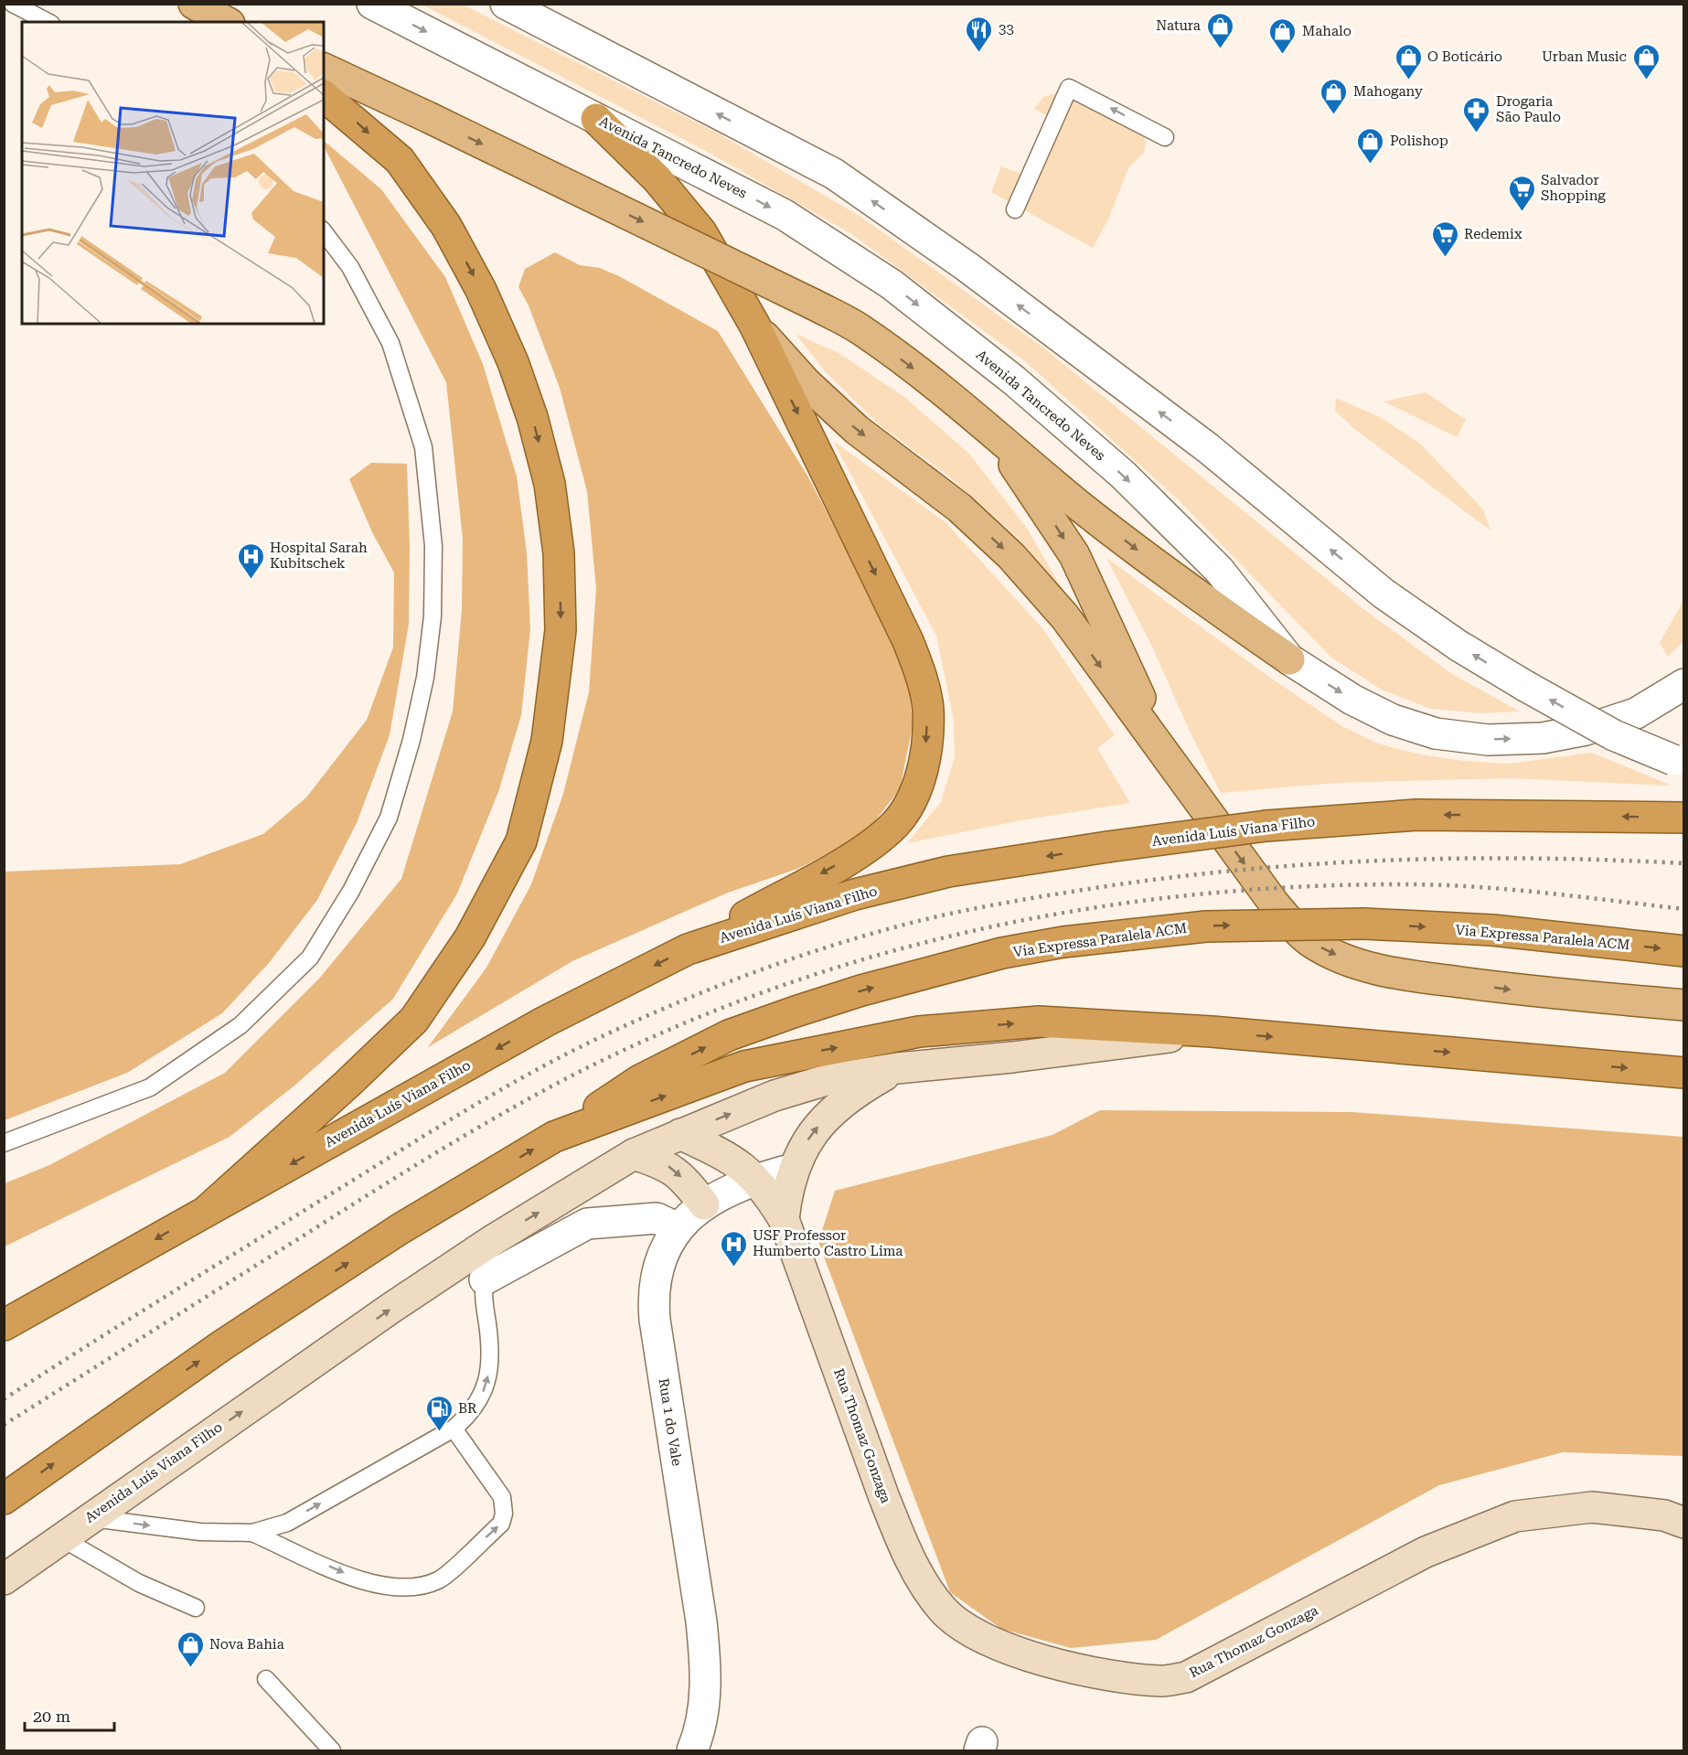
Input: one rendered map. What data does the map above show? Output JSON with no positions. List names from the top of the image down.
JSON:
{
  "streets": {
    "highway": ["Avenida Luís Viana Filho", "Via Expressa Paralela ACM"],
    "main road": ["Rua Thomaz Gonzaga"],
    "street": ["Avenida Tancredo Neves", "Rua 1 do Vale"]
  },
  "crossings": [
    ["Avenida Luís Viana Filho", "Via Expressa Paralela ACM"],
    ["Avenida Luís Viana Filho", "Rua Thomaz Gonzaga"],
    ["Rua 1 do Vale", "Rua Thomaz Gonzaga"]
  ],
  "one_way": ["Via Expressa Paralela ACM"],
  "places": {
    "shop": [
      "Natura",
      "Mahalo",
      "O Boticário",
      "Urban Music",
      "Mahogany",
      "Polishop",
      "Nova Bahia"
    ],
    "restaurant": ["33"],
    "pharmacy": ["Drogaria São Paulo"],
    "supermarket": ["Salvador Shopping", "Redemix"],
    "hospital": ["Hospital Sarah Kubitschek", "USF Professor Humberto Castro Lima"],
    "fuel station": ["BR"]
  },
  "scale_bar": "20 m"
}
